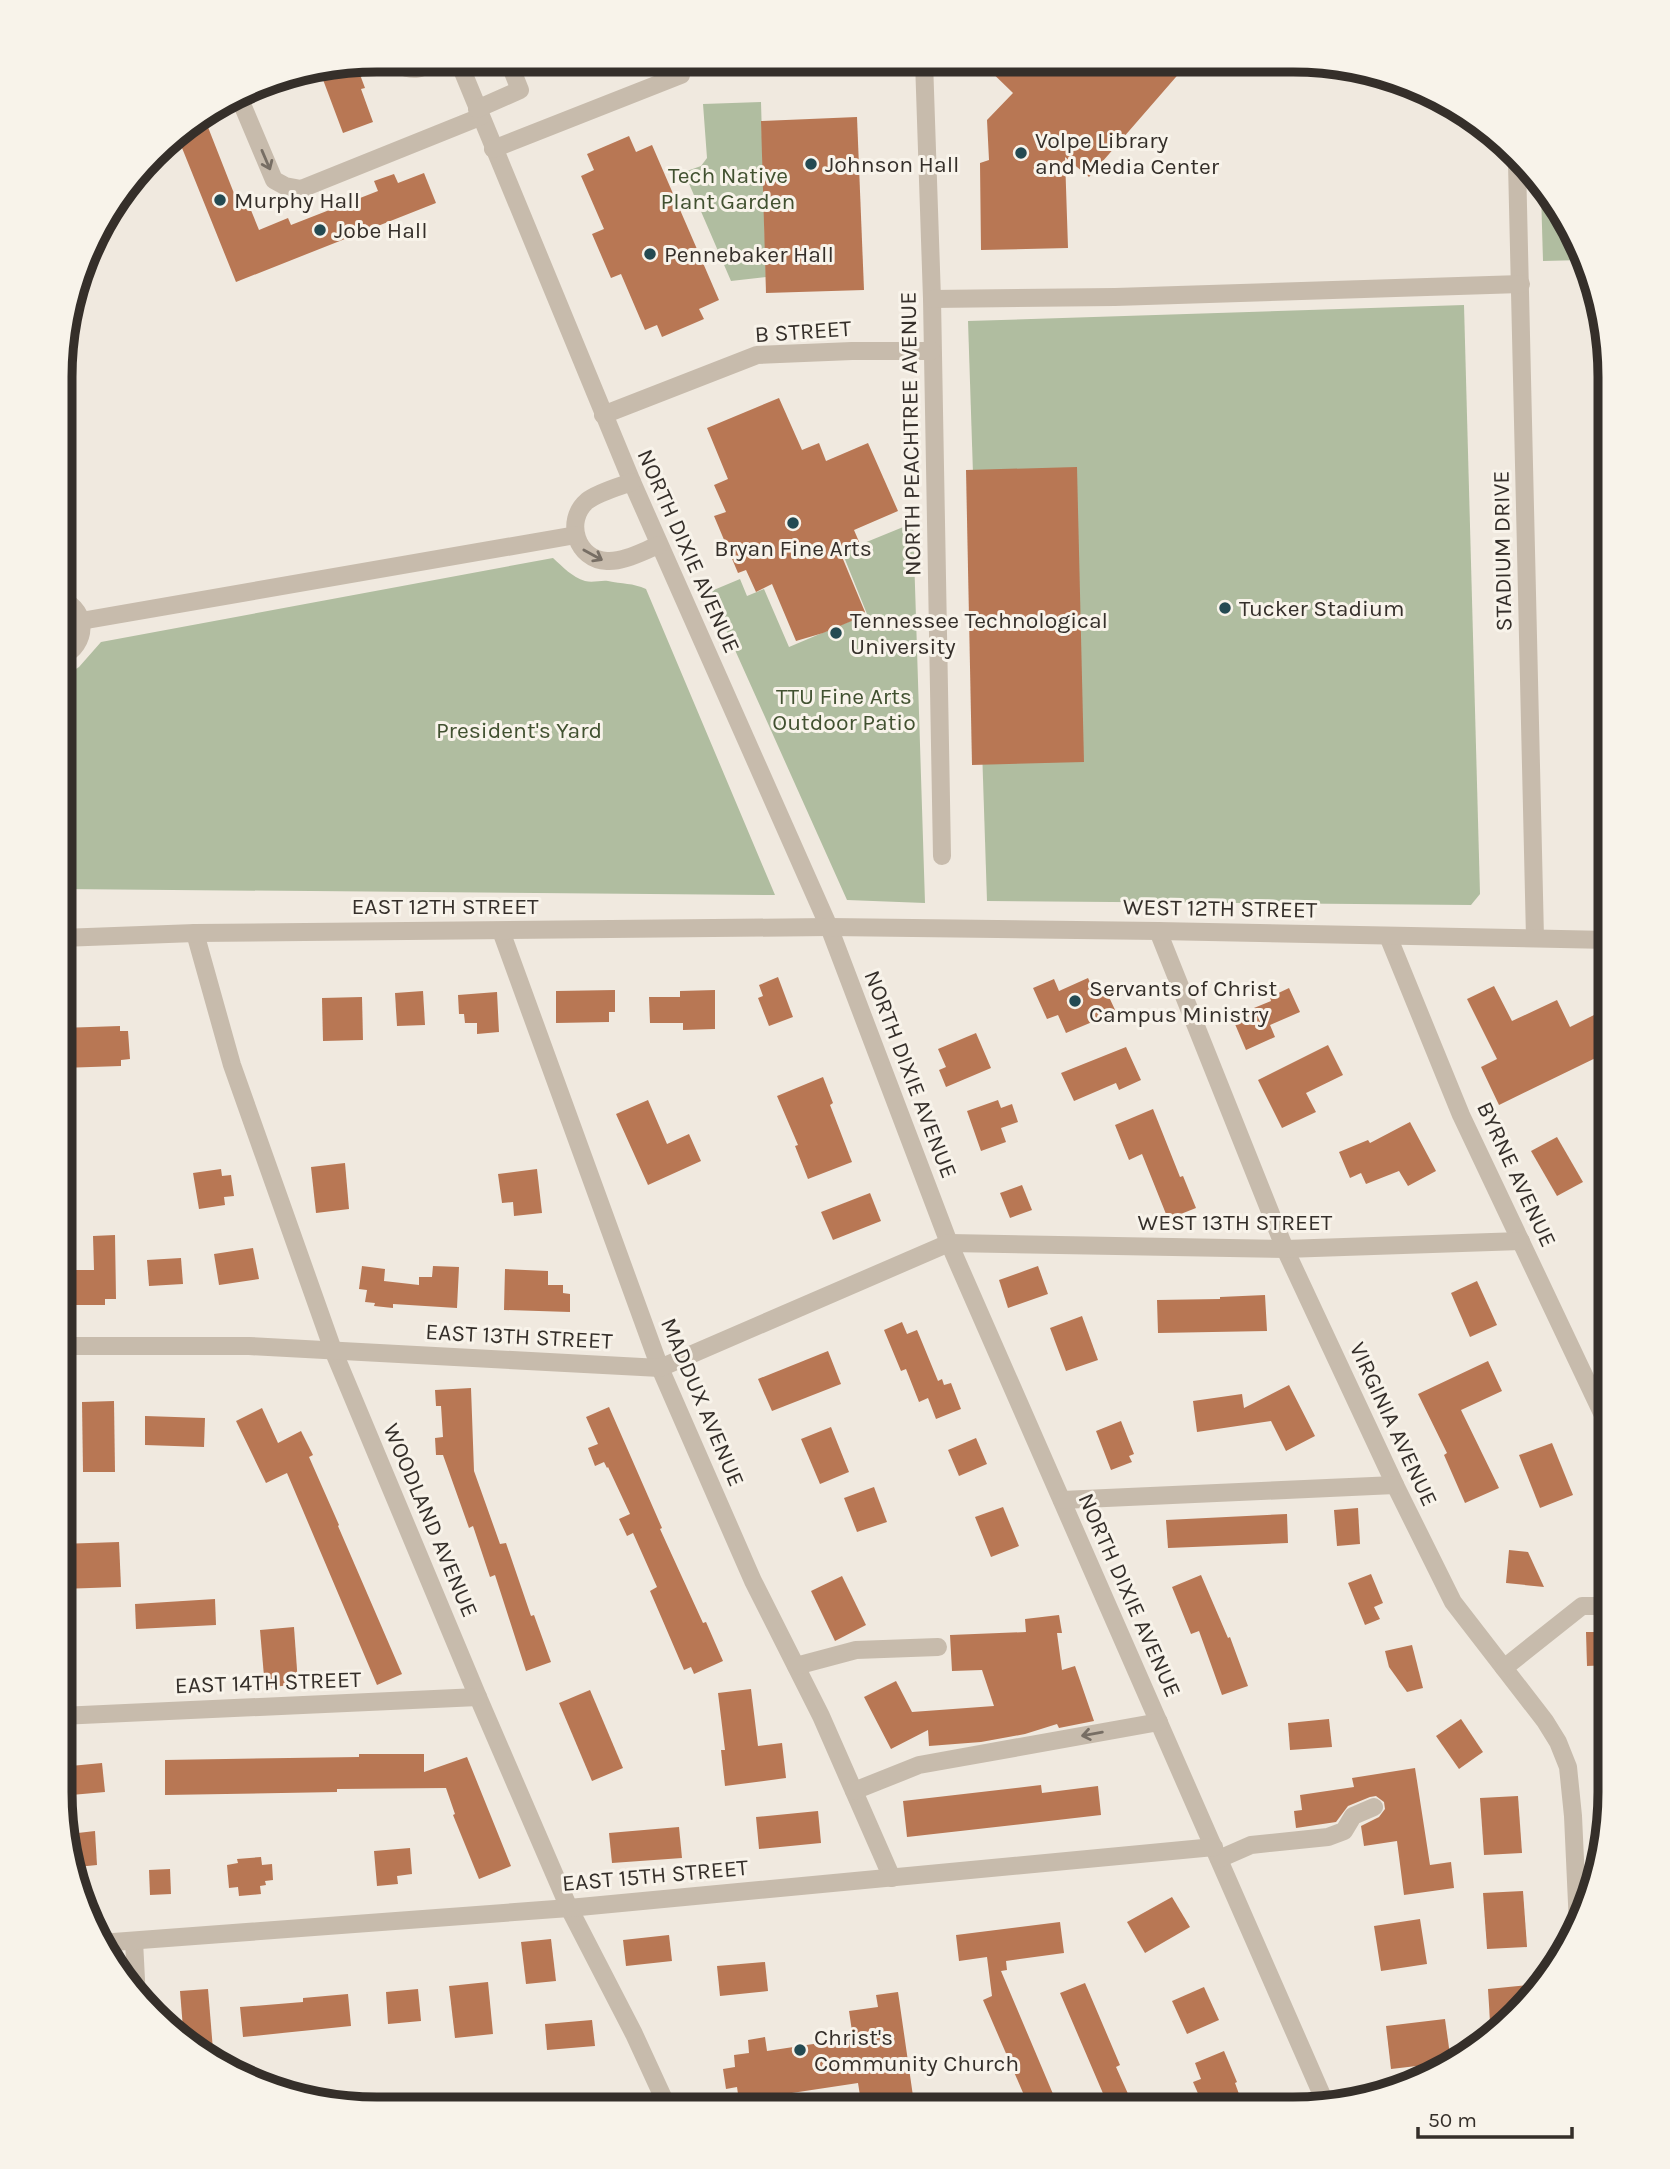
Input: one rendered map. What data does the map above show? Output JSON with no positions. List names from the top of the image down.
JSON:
{
  "streets": {
    "street": [
      "B STREET",
      "NORTH PEACHTREE AVENUE",
      "NORTH DIXIE AVENUE",
      "STADIUM DRIVE",
      "EAST 12TH STREET",
      "WEST 12TH STREET",
      "BYRNE AVENUE",
      "WEST 13TH STREET",
      "EAST 13TH STREET",
      "MADDUX AVENUE",
      "VIRGINIA AVENUE",
      "WOODLAND AVENUE",
      "EAST 14TH STREET",
      "EAST 15TH STREET"
    ]
  },
  "crossings": [
    ["B STREET", "NORTH PEACHTREE AVENUE"],
    ["B STREET", "NORTH DIXIE AVENUE"],
    ["NORTH DIXIE AVENUE", "EAST 12TH STREET"],
    ["NORTH DIXIE AVENUE", "WEST 12TH STREET"],
    ["NORTH DIXIE AVENUE", "WEST 13TH STREET"],
    ["NORTH DIXIE AVENUE", "EAST 13TH STREET"],
    ["NORTH DIXIE AVENUE", "EAST 15TH STREET"],
    ["STADIUM DRIVE", "WEST 12TH STREET"],
    ["EAST 12TH STREET", "WEST 12TH STREET"],
    ["EAST 12TH STREET", "MADDUX AVENUE"],
    ["EAST 12TH STREET", "WOODLAND AVENUE"],
    ["WEST 12TH STREET", "BYRNE AVENUE"],
    ["WEST 12TH STREET", "VIRGINIA AVENUE"],
    ["BYRNE AVENUE", "WEST 13TH STREET"],
    ["WEST 13TH STREET", "EAST 13TH STREET"],
    ["WEST 13TH STREET", "VIRGINIA AVENUE"],
    ["EAST 13TH STREET", "MADDUX AVENUE"],
    ["EAST 13TH STREET", "WOODLAND AVENUE"],
    ["MADDUX AVENUE", "EAST 15TH STREET"],
    ["WOODLAND AVENUE", "EAST 14TH STREET"],
    ["WOODLAND AVENUE", "EAST 15TH STREET"]
  ],
  "parks": ["Tech Native Plant Garden", "TTU Fine Arts Outdoor Patio", "President's Yard"],
  "places": [
    "Volpe Library and Media Center",
    "Johnson Hall",
    "Murphy Hall",
    "Jobe Hall",
    "Pennebaker Hall",
    "Bryan Fine Arts",
    "Tucker Stadium",
    "Tennessee Technological University",
    "Servants of Christ Campus Ministry",
    "Christ's Community Church"
  ],
  "scale_bar": "50 m"
}
